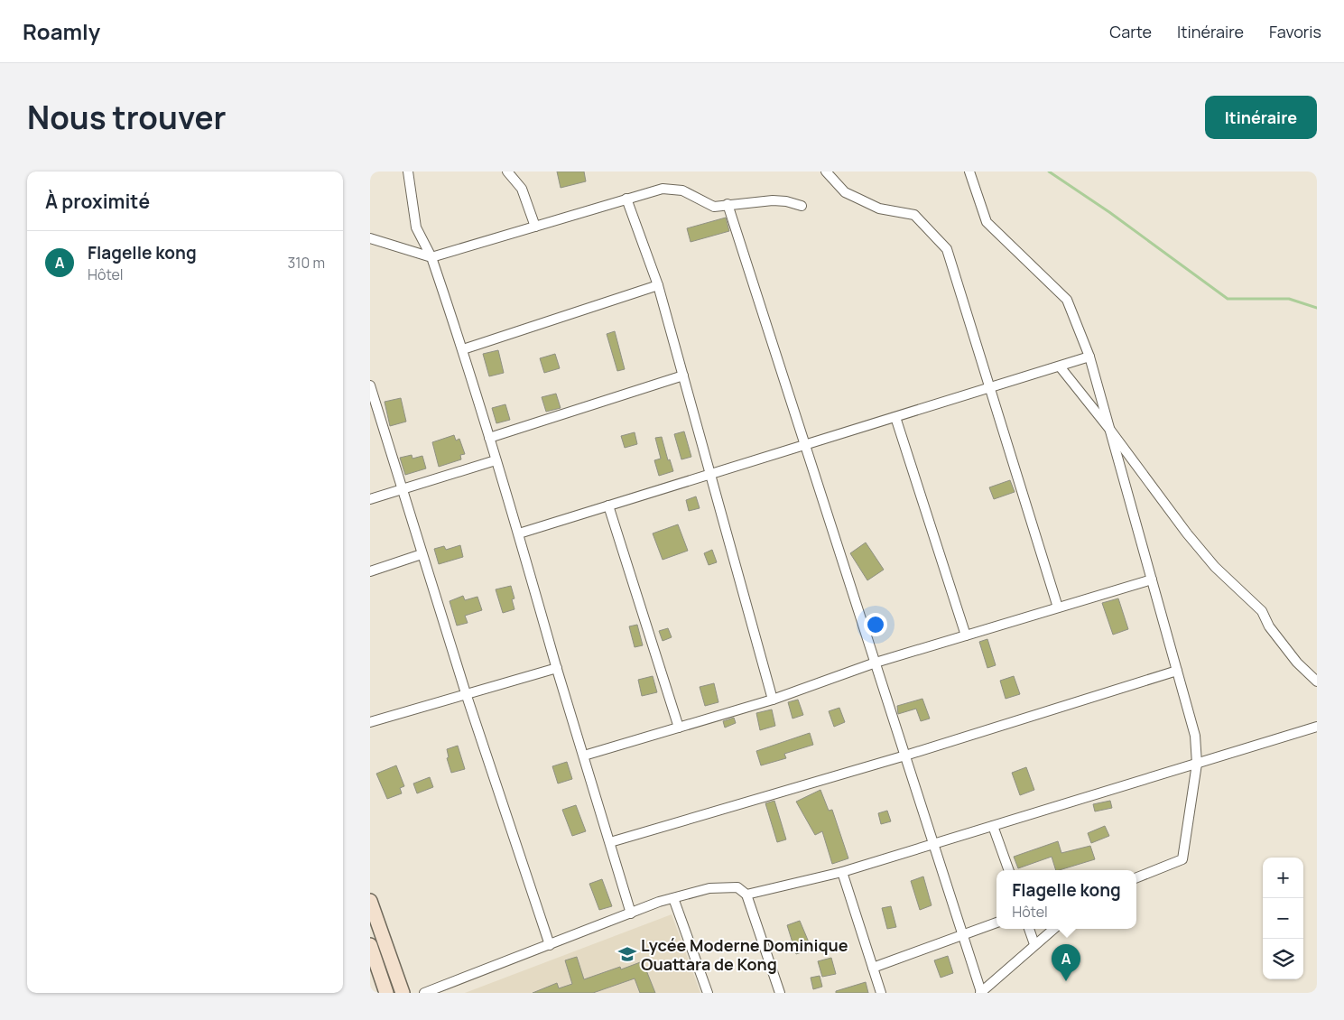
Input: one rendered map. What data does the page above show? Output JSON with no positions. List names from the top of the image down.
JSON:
{
  "places": {
    "school or university": ["Lycée Moderne Dominique Ouattara de Kong"]
  },
  "page": {
    "header": "Roamly",
    "nav": ["Carte", "Itinéraire", "Favoris"],
    "title": "Nous trouver",
    "buttons": "Itinéraire",
    "heading": "À proximité",
    "list": [
      {
        "mark": "A",
        "name": "Flagelle kong",
        "note": "Hôtel",
        "value": "310 m"
      }
    ],
    "map_buttons": ["+", "−"],
    "popup": ["Flagelle kong", "Hôtel"],
    "pins": "A"
  }
}
